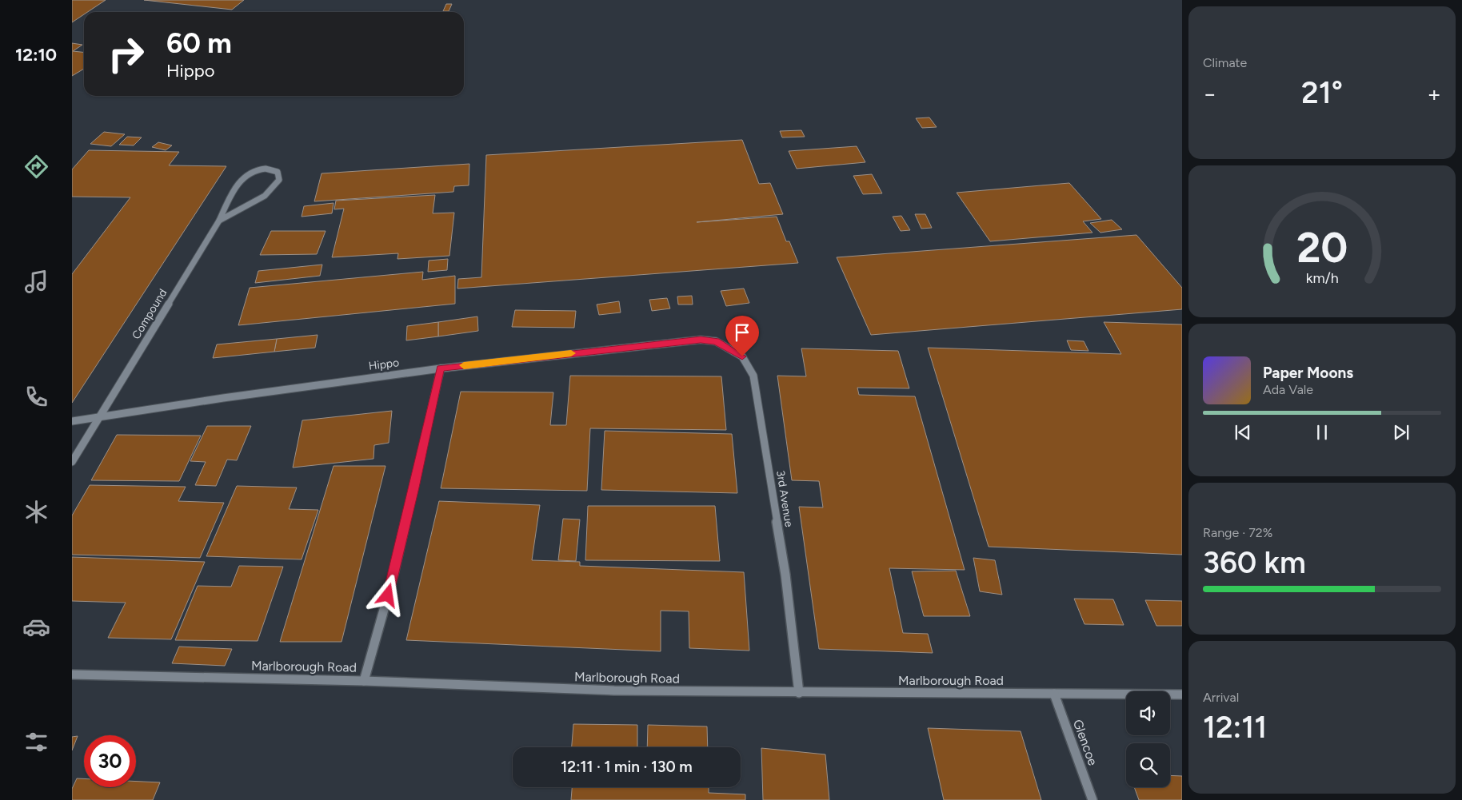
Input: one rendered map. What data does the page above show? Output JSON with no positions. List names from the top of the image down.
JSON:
{
  "streets": {
    "street": [
      "Compound",
      "Hippo",
      "3rd Avenue",
      "Marlborough Road",
      "Glencoe"
    ]
  },
  "crossings": [
    ["Compound", "Hippo"],
    ["Hippo", "3rd Avenue"],
    ["3rd Avenue", "Marlborough Road"],
    ["Marlborough Road", "Glencoe"]
  ],
  "page": {
    "tabs": "12:10",
    "tile": [
      "Climate",
      ["Range · 72%", "360 km"],
      ["Arrival", "12:11"]
    ],
    "turn": ["60 m", "Hippo"],
    "heat": ["−", "21°", "+"],
    "song": ["Paper Moons", "Ada Vale"],
    "limit": "30",
    "trip": "12:11 · 1 min · 130 m",
    "gauge": ["20", "km/h"]
  }
}
